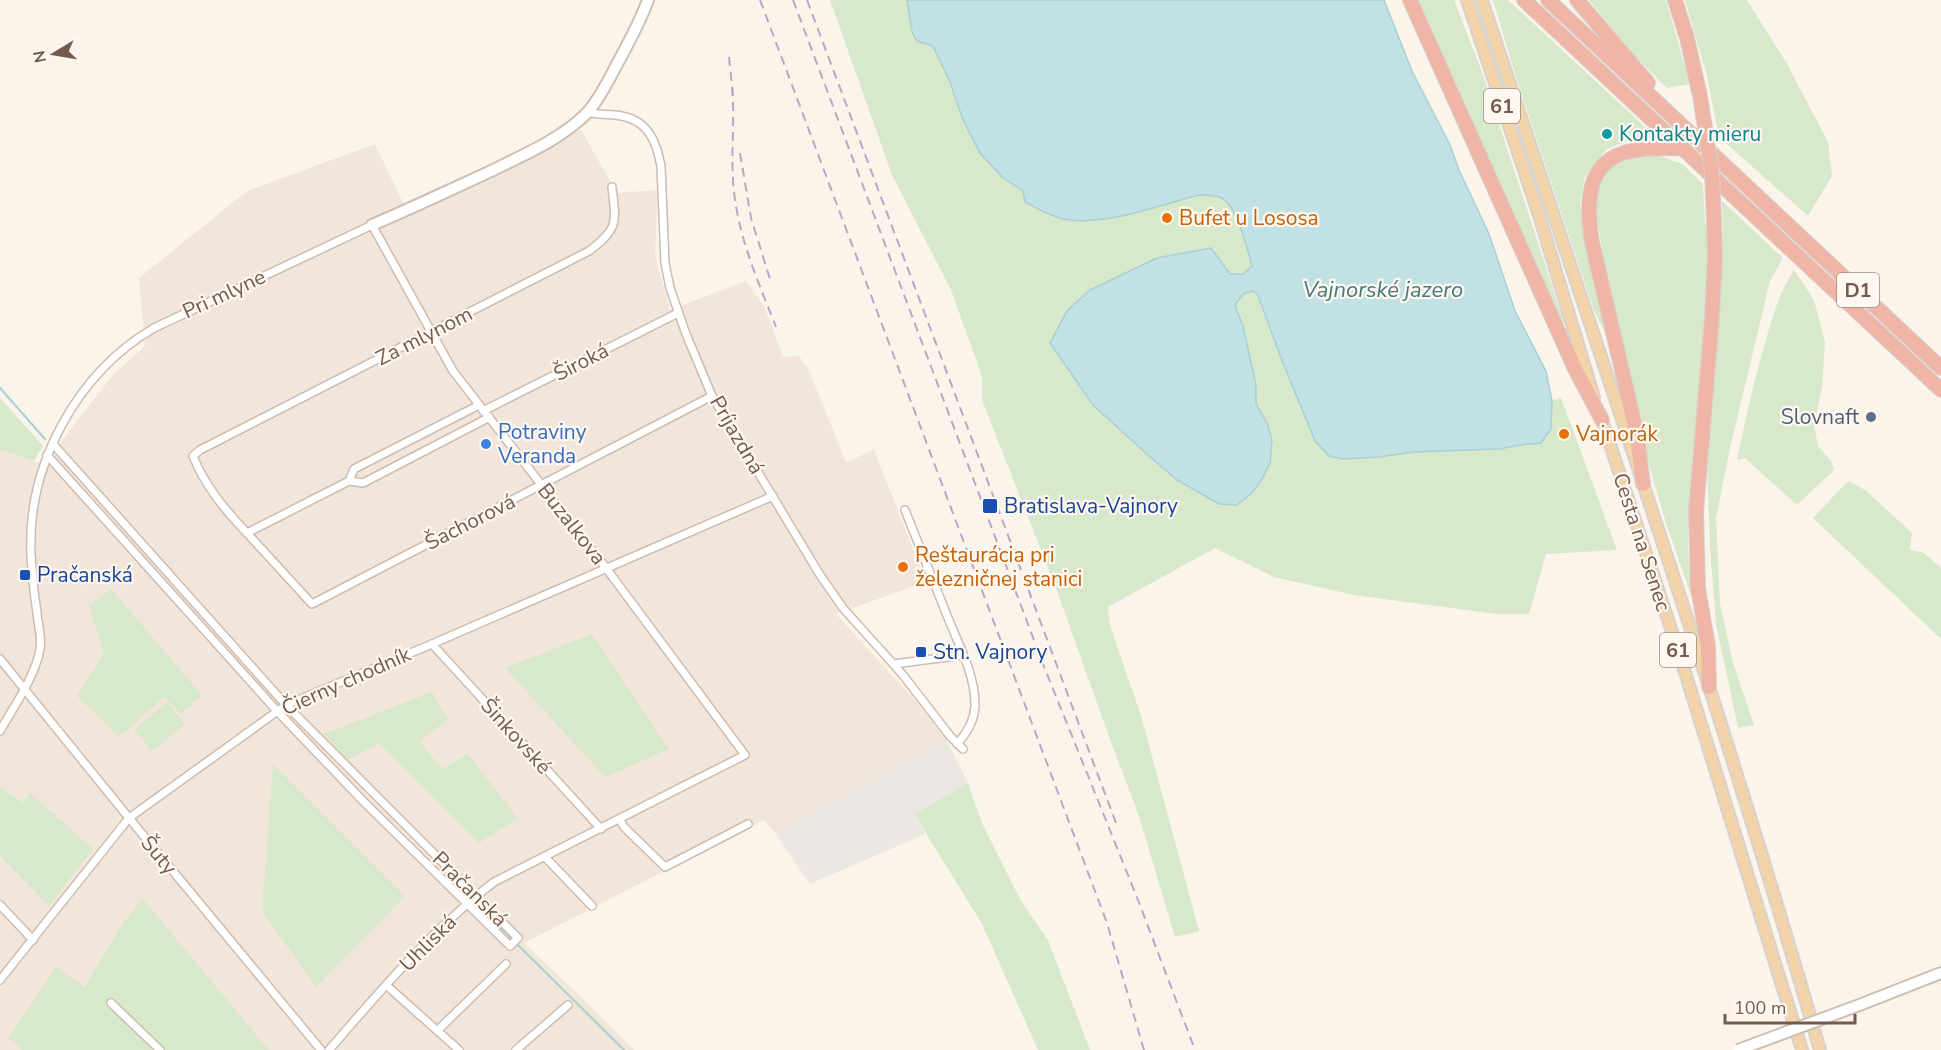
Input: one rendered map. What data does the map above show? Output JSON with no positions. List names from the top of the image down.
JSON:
{
  "streets": {
    "highway": ["D1"],
    "main road": ["61", "Cesta na Senec"],
    "street": [
      "Pri mlyne",
      "Za mlynom",
      "Široká",
      "Príjazdná",
      "Šachorová",
      "Buzalkova",
      "Čierny chodník",
      "Šinkovské",
      "Šuty",
      "Pračanská",
      "Uhliská"
    ]
  },
  "crossings": [
    ["Pri mlyne", "Príjazdná"],
    ["Pri mlyne", "Buzalkova"],
    ["Pri mlyne", "Šuty"],
    ["Pri mlyne", "Pračanská"],
    ["Za mlynom", "Široká"],
    ["Za mlynom", "Šachorová"],
    ["Za mlynom", "Buzalkova"],
    ["Široká", "Príjazdná"],
    ["Široká", "Šachorová"],
    ["Široká", "Buzalkova"],
    ["Príjazdná", "Šachorová"],
    ["Príjazdná", "Čierny chodník"],
    ["Šachorová", "Buzalkova"],
    ["Buzalkova", "Čierny chodník"],
    ["Buzalkova", "Uhliská"],
    ["Čierny chodník", "Šinkovské"],
    ["Čierny chodník", "Šuty"],
    ["Čierny chodník", "Pračanská"],
    ["Šinkovské", "Uhliská"],
    ["Pračanská", "Uhliská"]
  ],
  "water": ["Vajnorské jazero"],
  "places": {
    "other": [
      "Kontakty mieru",
      "Bufet u Lososa",
      "Slovnaft",
      "Vajnorák",
      "Potraviny Veranda",
      "Reštaurácia pri železničnej stanici"
    ],
    "transit": ["Bratislava-Vajnory", "Pračanská", "Stn. Vajnory"]
  },
  "scale_bar": "100 m",
  "north": "left"
}
